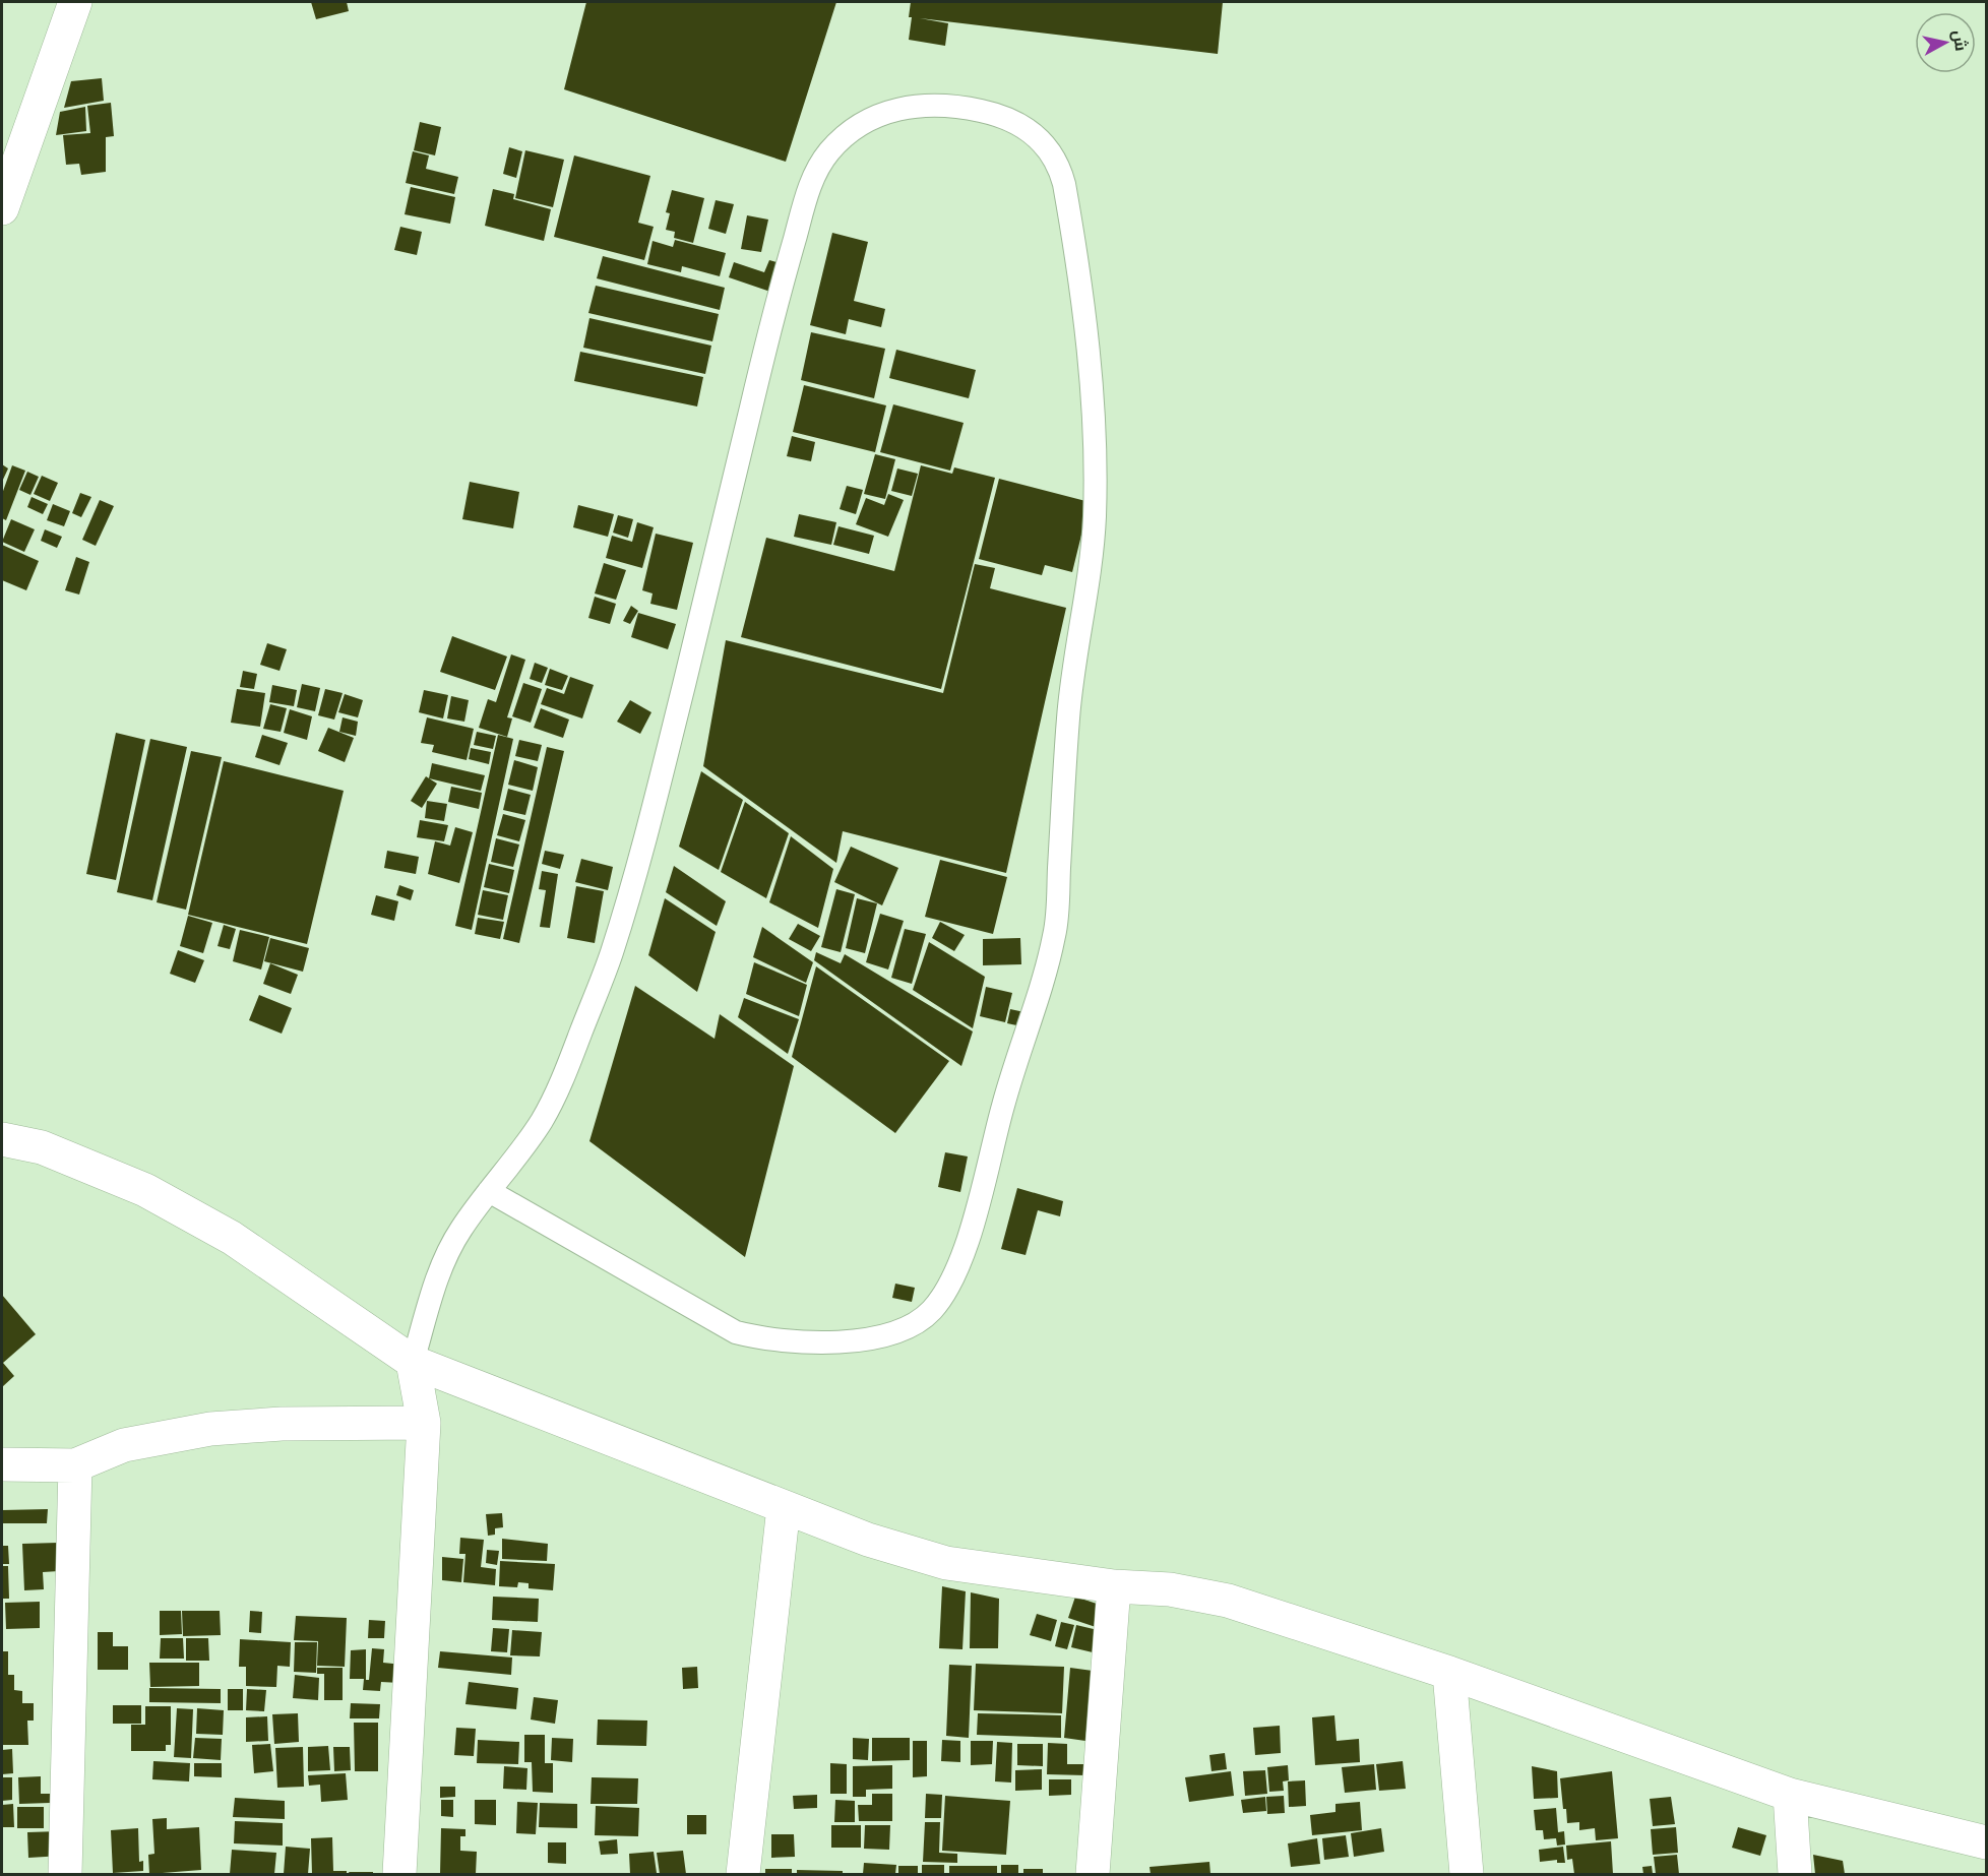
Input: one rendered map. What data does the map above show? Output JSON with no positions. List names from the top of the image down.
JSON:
{
  "north": "right"
}
